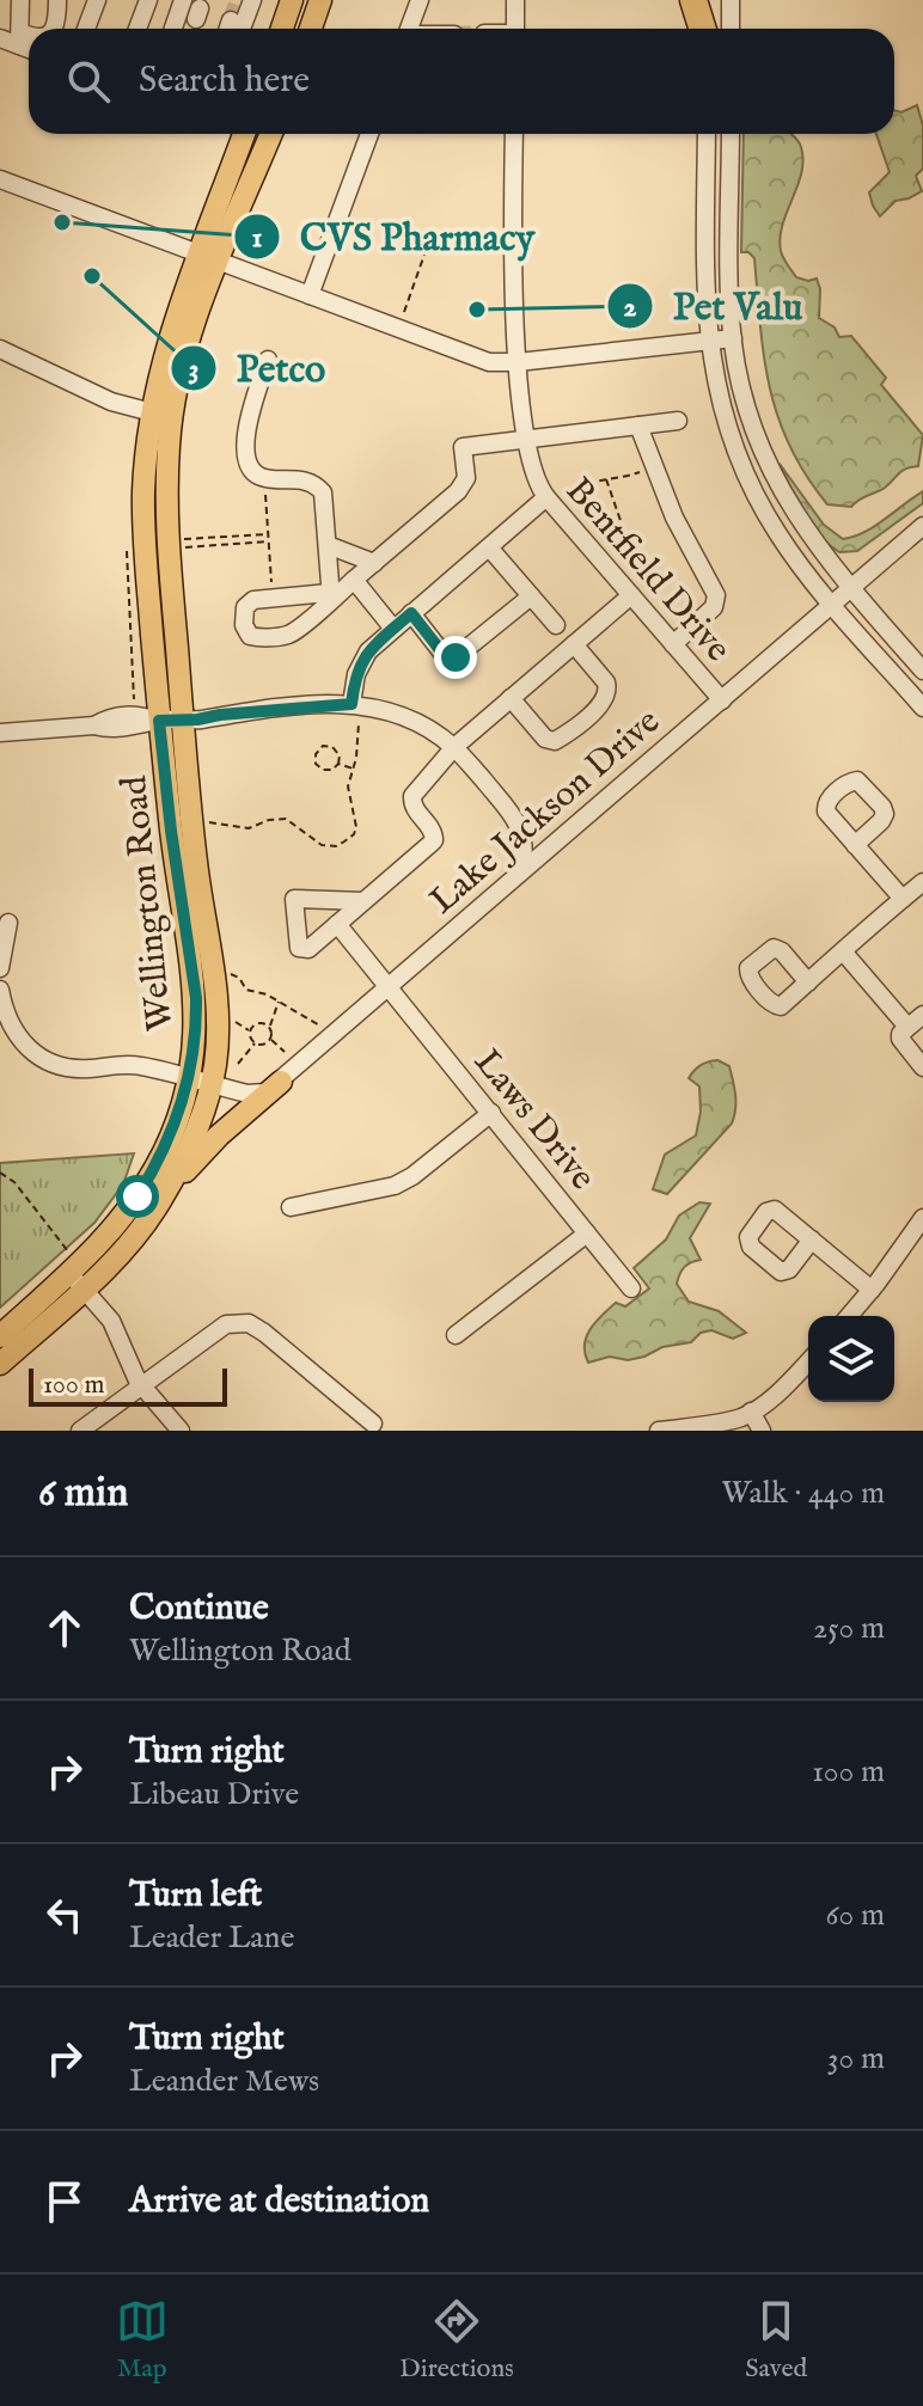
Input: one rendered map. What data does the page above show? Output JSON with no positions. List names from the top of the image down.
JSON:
{
  "streets": {
    "main road": ["Wellington Road"],
    "street": ["Bentfield Drive", "Lake Jackson Drive", "Laws Drive"]
  },
  "crossings": [
    ["Bentfield Drive", "Lake Jackson Drive"],
    ["Lake Jackson Drive", "Wellington Road"],
    ["Lake Jackson Drive", "Laws Drive"]
  ],
  "places": ["CVS Pharmacy", "Petco", "Pet Valu"],
  "scale_bar": "100 m",
  "page": {
    "search": "Search here",
    "scale": "100 m",
    "heading": ["6 min", "Walk · 440 m"],
    "list": [
      ["Continue", "Wellington Road", "250 m"],
      ["Turn right", "Libeau Drive", "100 m"],
      ["Turn left", "Leader Lane", "60 m"],
      ["Turn right", "Leander Mews", "30 m"],
      "Arrive at destination"
    ],
    "nav": ["Map", "Directions", "Saved"]
  }
}
